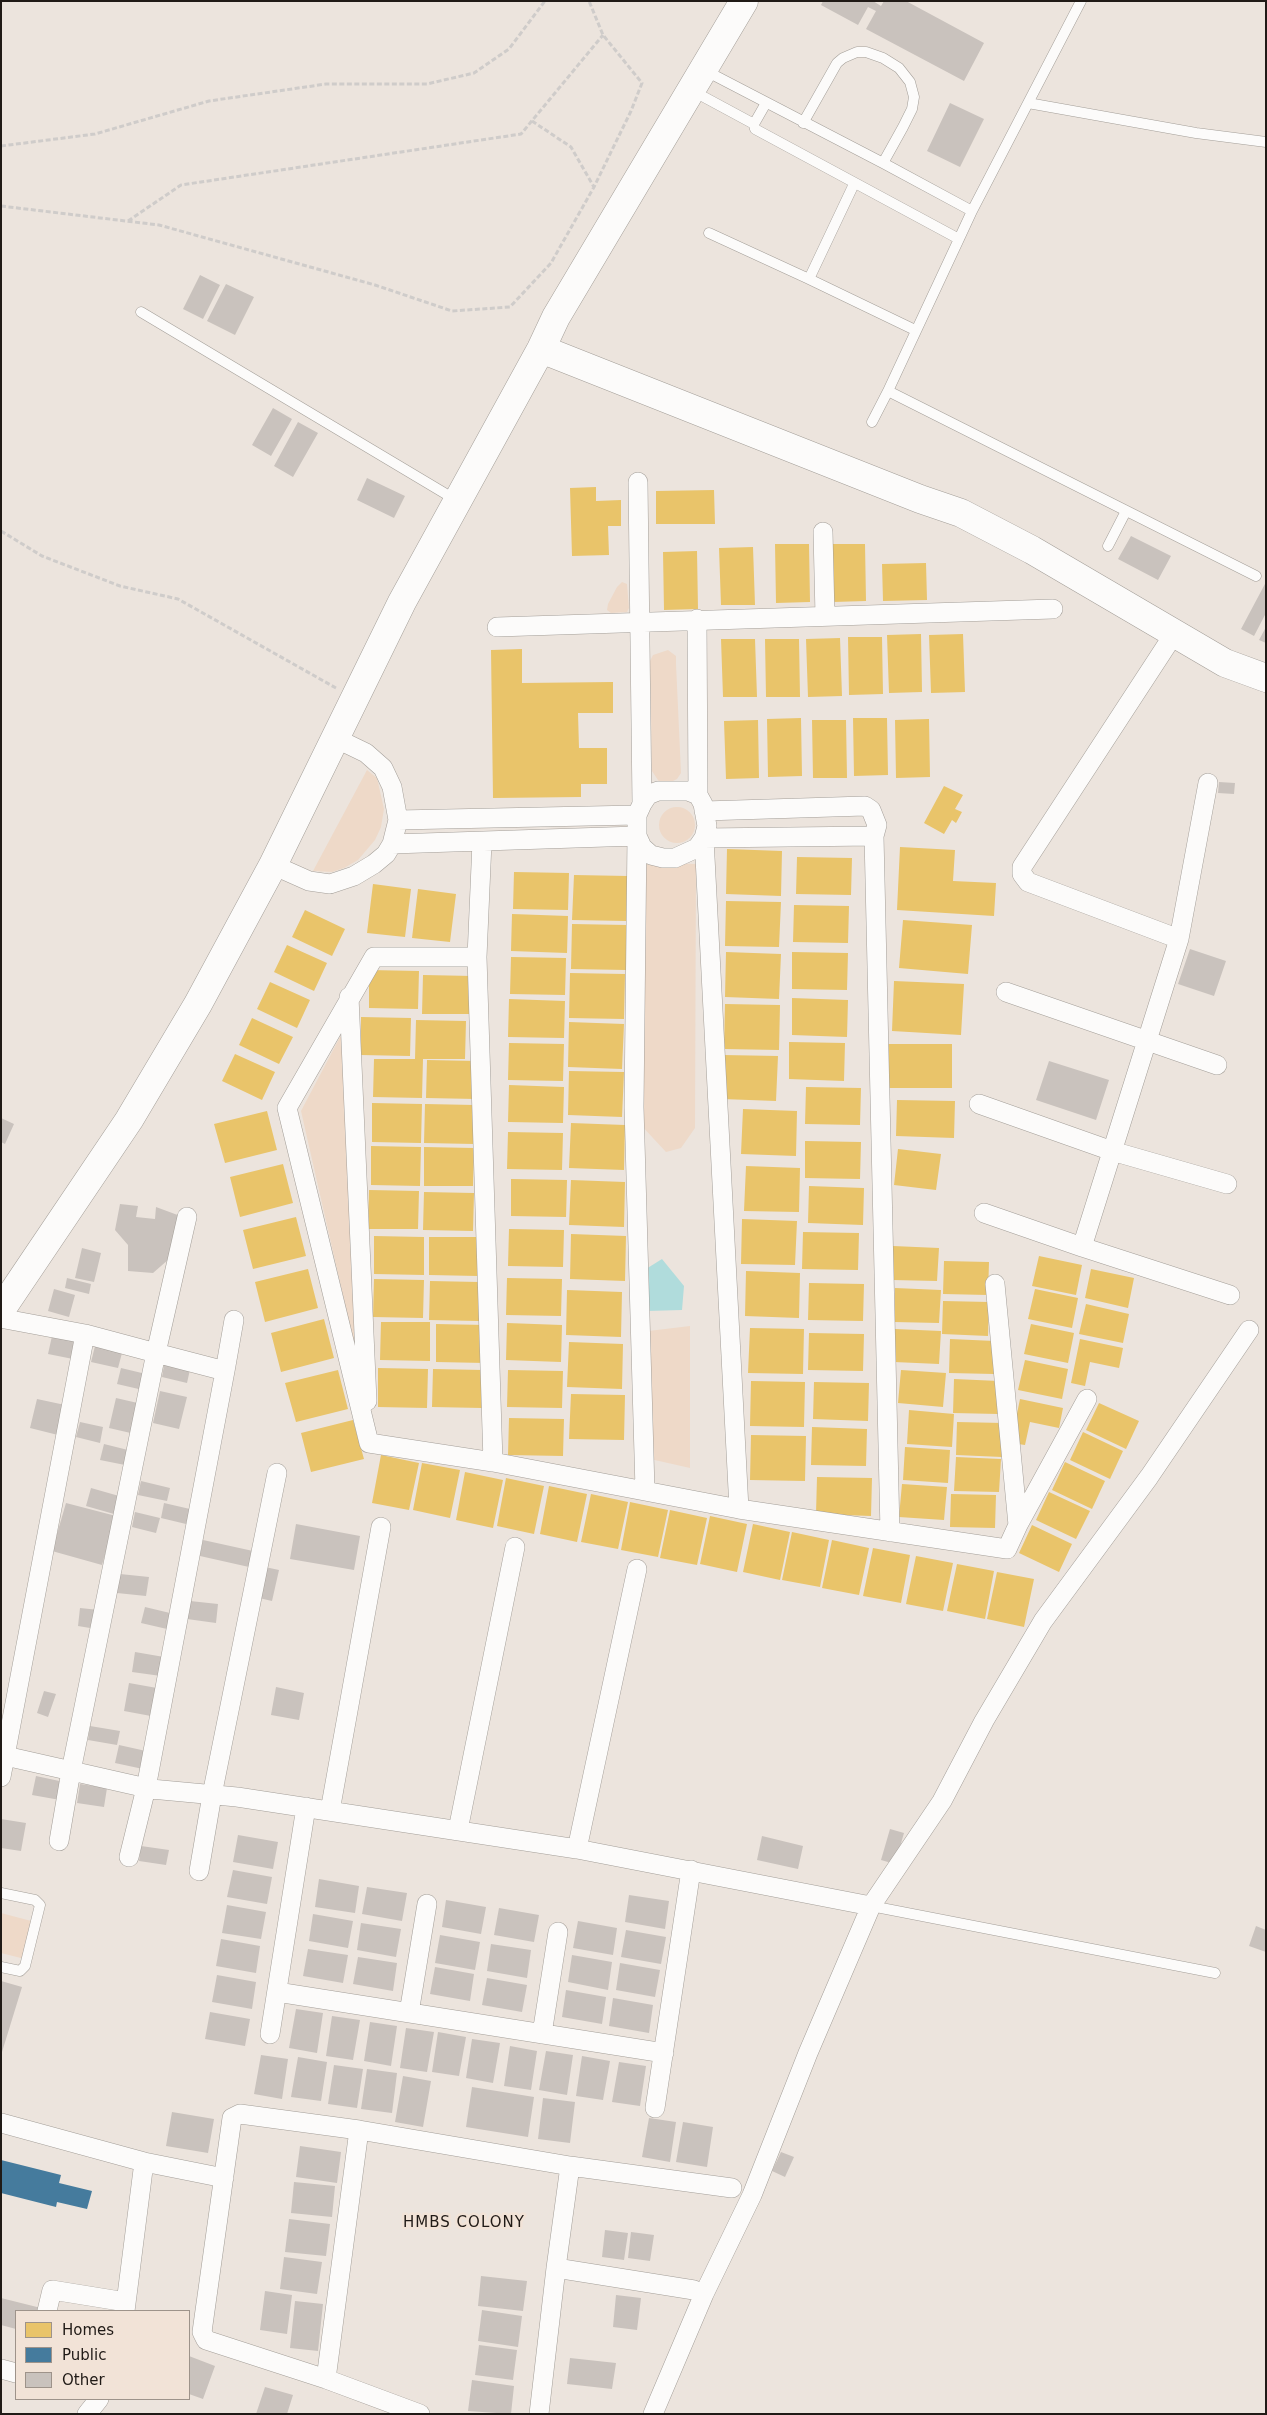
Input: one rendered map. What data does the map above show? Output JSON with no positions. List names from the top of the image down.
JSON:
{
  "districts": ["HMBS COLONY"],
  "legend": ["Homes", "Public", "Other"]
}
